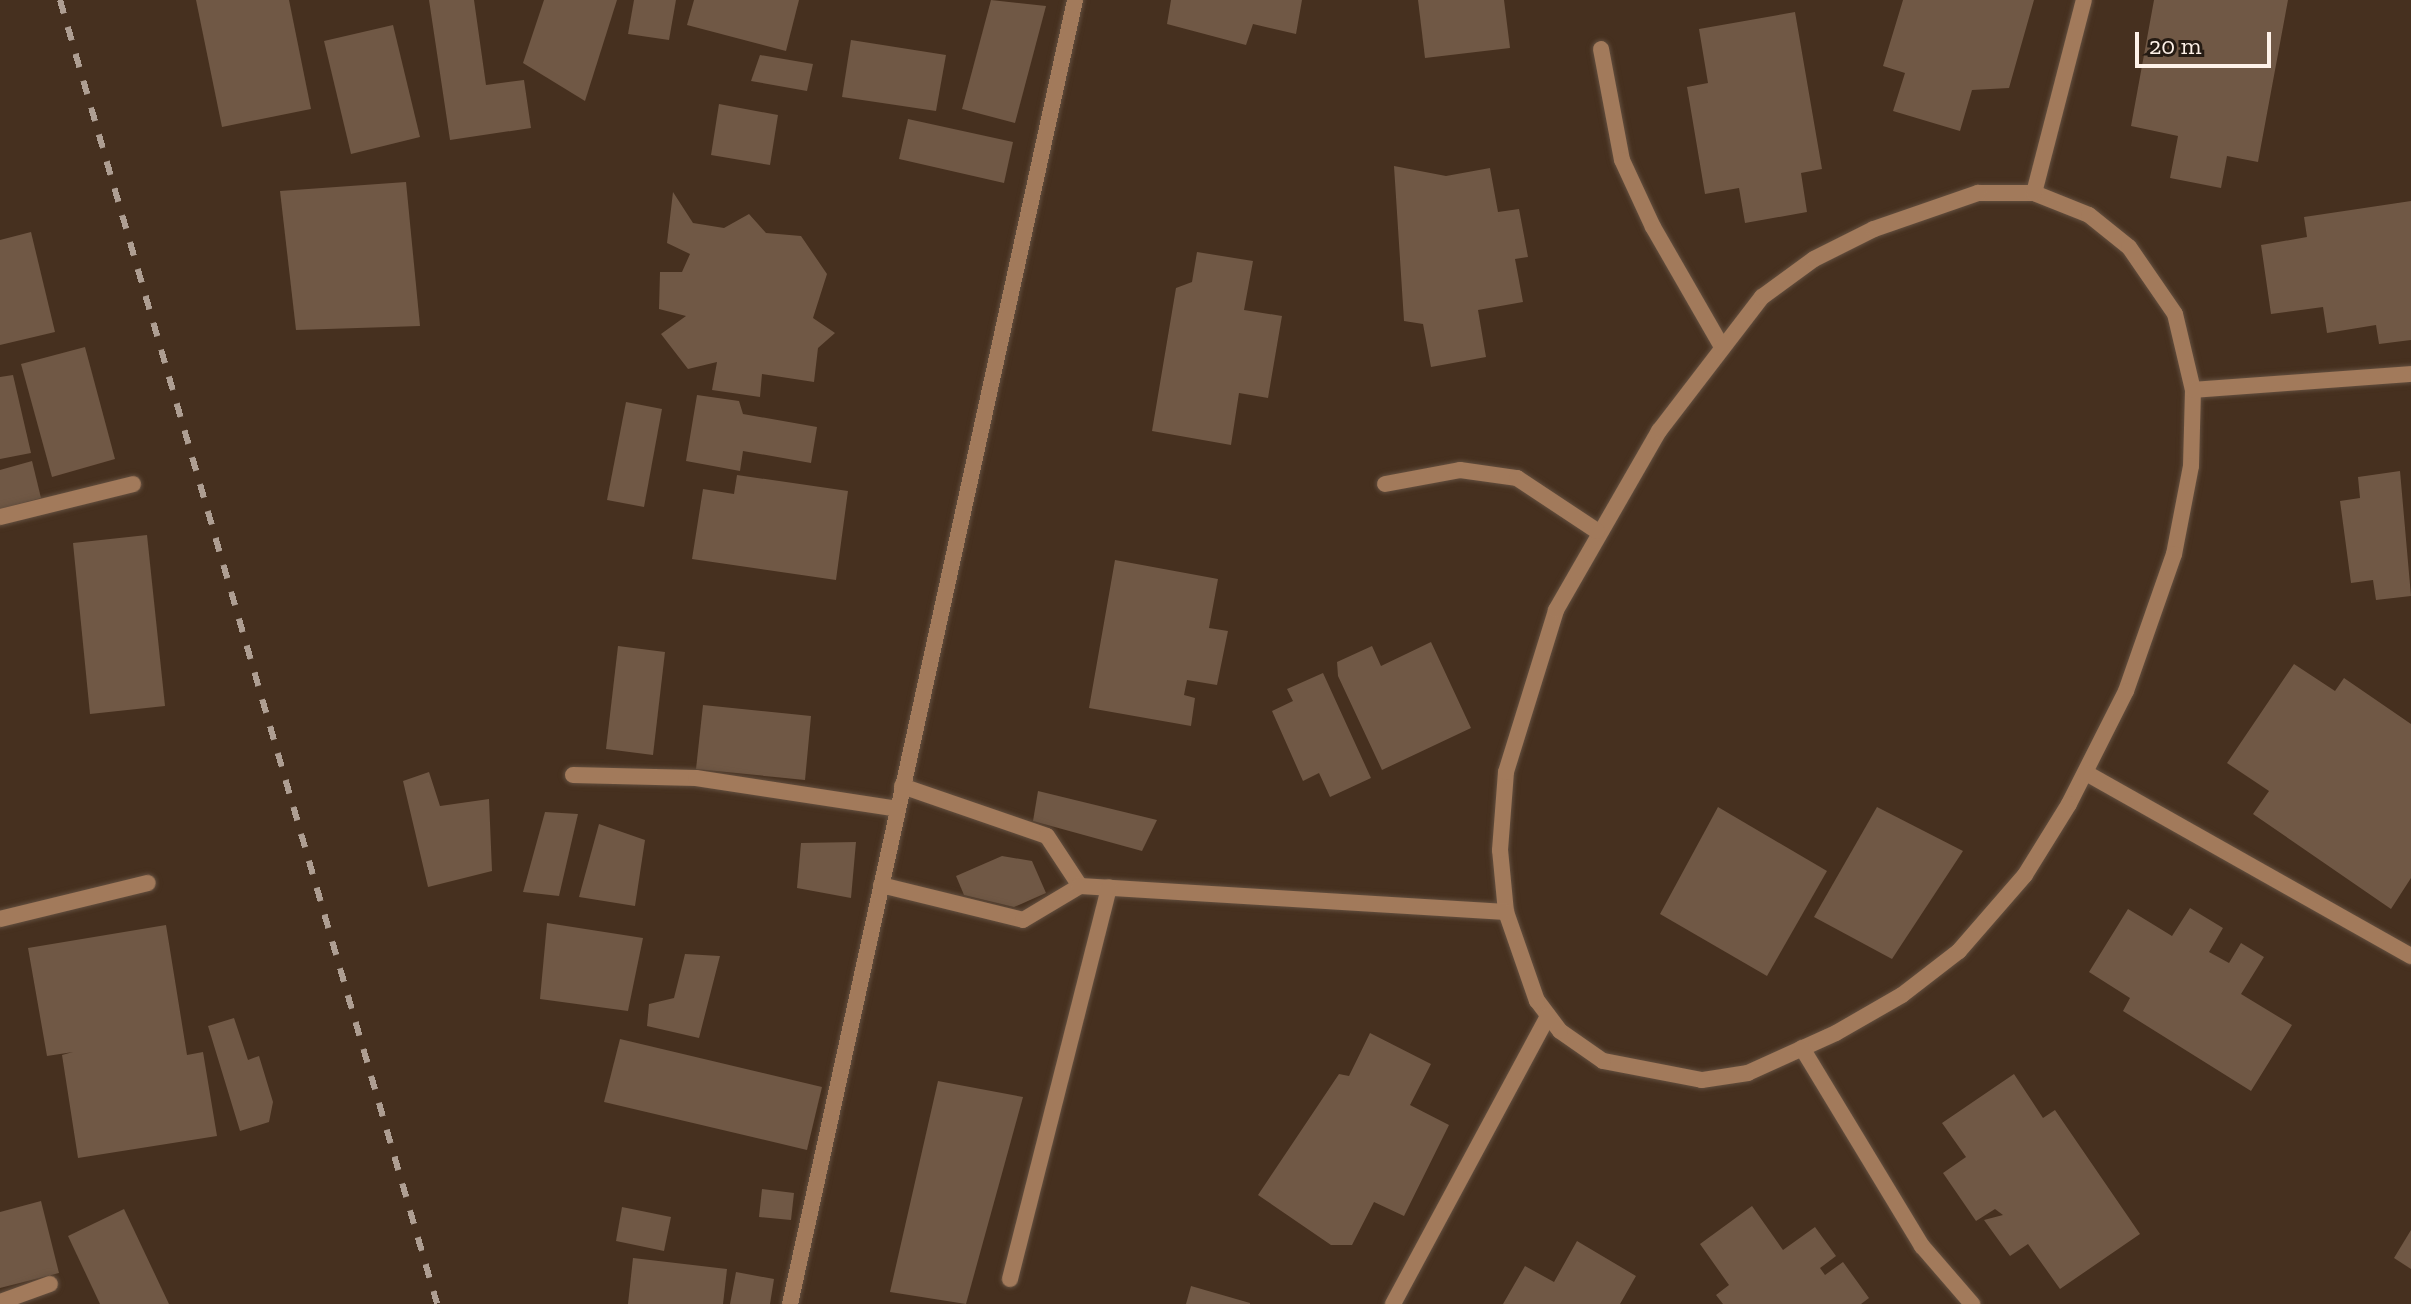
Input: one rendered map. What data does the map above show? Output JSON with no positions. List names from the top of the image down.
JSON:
{
  "scale_bar": "20 m"
}
